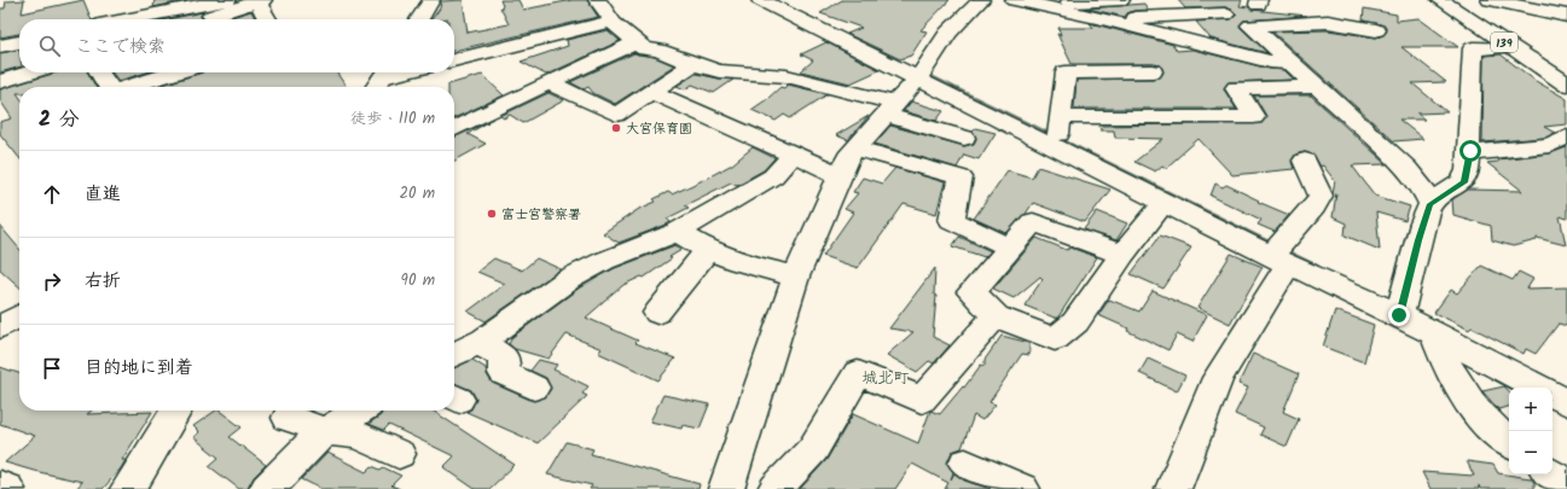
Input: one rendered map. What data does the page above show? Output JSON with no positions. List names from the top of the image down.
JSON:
{
  "streets": {
    "main road": ["139"]
  },
  "districts": ["城北町"],
  "places": ["大宮保育園", "富士宮警察署"],
  "page": {
    "search": "ここで検索",
    "heading": ["2 分", "徒歩 · 110 m"],
    "list": [
      ["直進", "20 m"],
      ["右折", "90 m"],
      "目的地に到着"
    ],
    "map_buttons": ["+", "−"]
  }
}
